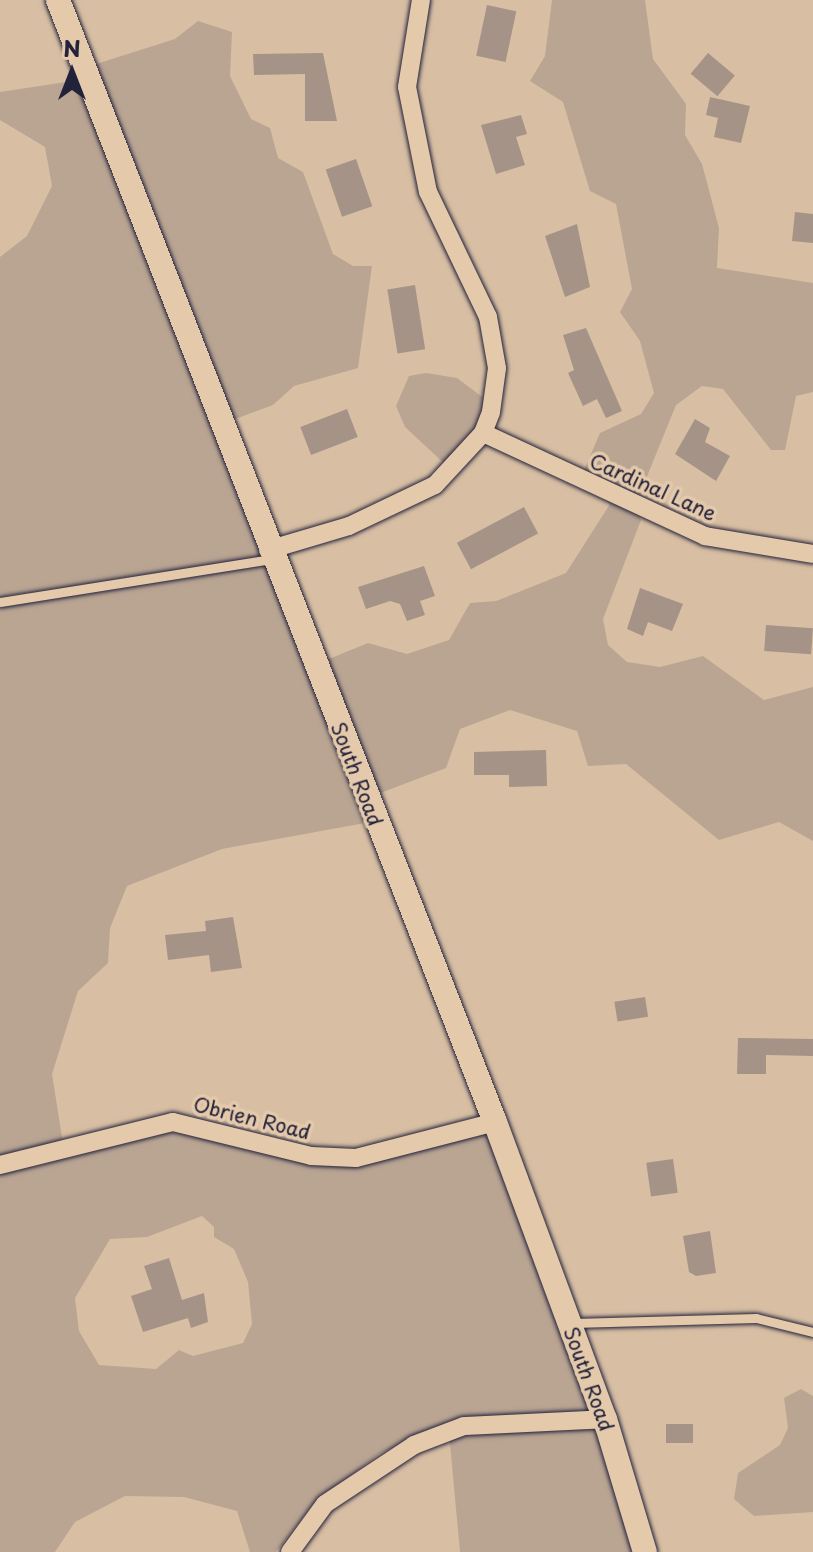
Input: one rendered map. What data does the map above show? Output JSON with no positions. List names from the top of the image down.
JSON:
{
  "streets": {
    "street": ["Cardinal Lane", "South Road", "Obrien Road"]
  },
  "crossings": [
    ["South Road", "Obrien Road"]
  ],
  "north": "top"
}
